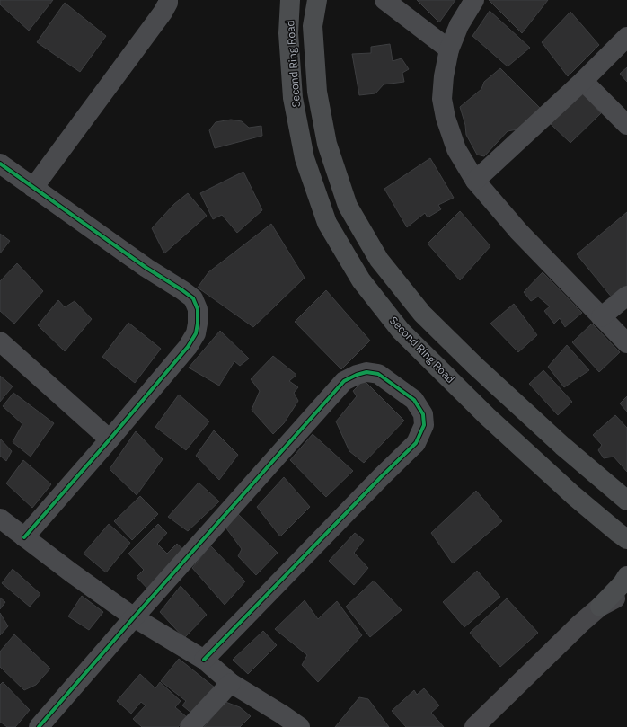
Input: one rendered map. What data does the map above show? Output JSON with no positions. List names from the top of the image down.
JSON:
{
  "streets": {
    "main road": ["Second Ring Road"]
  }
}
